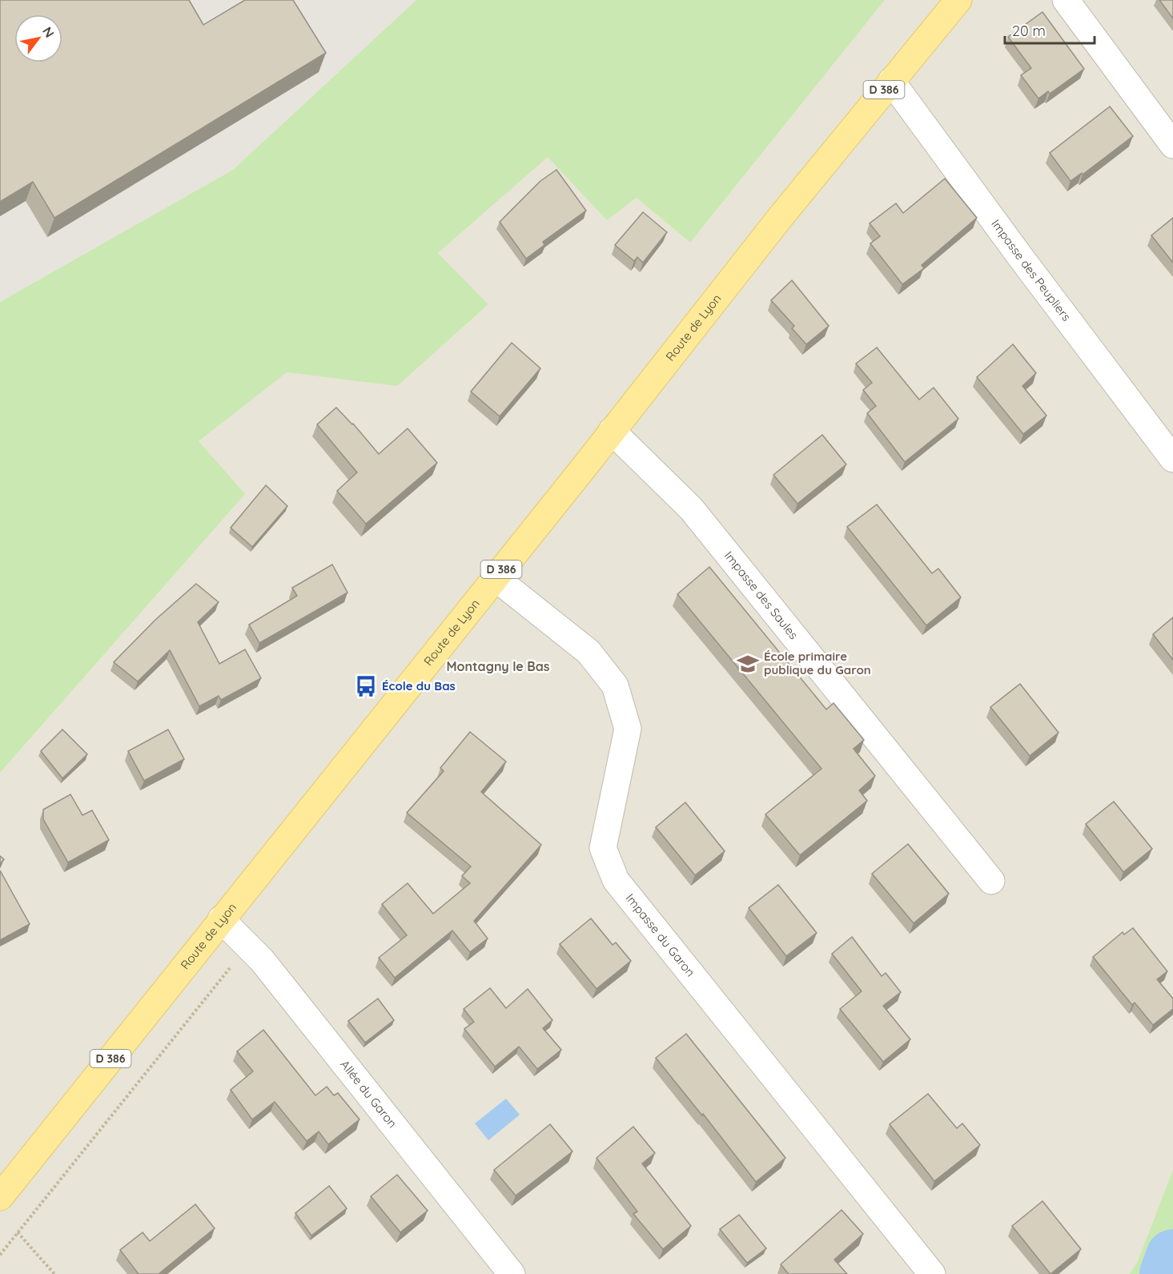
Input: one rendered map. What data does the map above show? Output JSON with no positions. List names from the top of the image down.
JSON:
{
  "streets": {
    "main road": ["D 386", "Route de Lyon"],
    "street": [
      "Impasse des Peupliers",
      "Impasse des Saules",
      "Impasse du Garon",
      "Allée du Garon"
    ]
  },
  "crossings": [
    ["Impasse des Peupliers", "Route de Lyon"],
    ["Route de Lyon", "Impasse des Saules"],
    ["Route de Lyon", "Impasse du Garon"],
    ["Route de Lyon", "Allée du Garon"]
  ],
  "districts": ["Montagny le Bas"],
  "places": {
    "school or university": ["École primaire publique du Garon"],
    "bus stop": ["École du Bas"]
  },
  "scale_bar": "20 m",
  "north": "top right"
}
